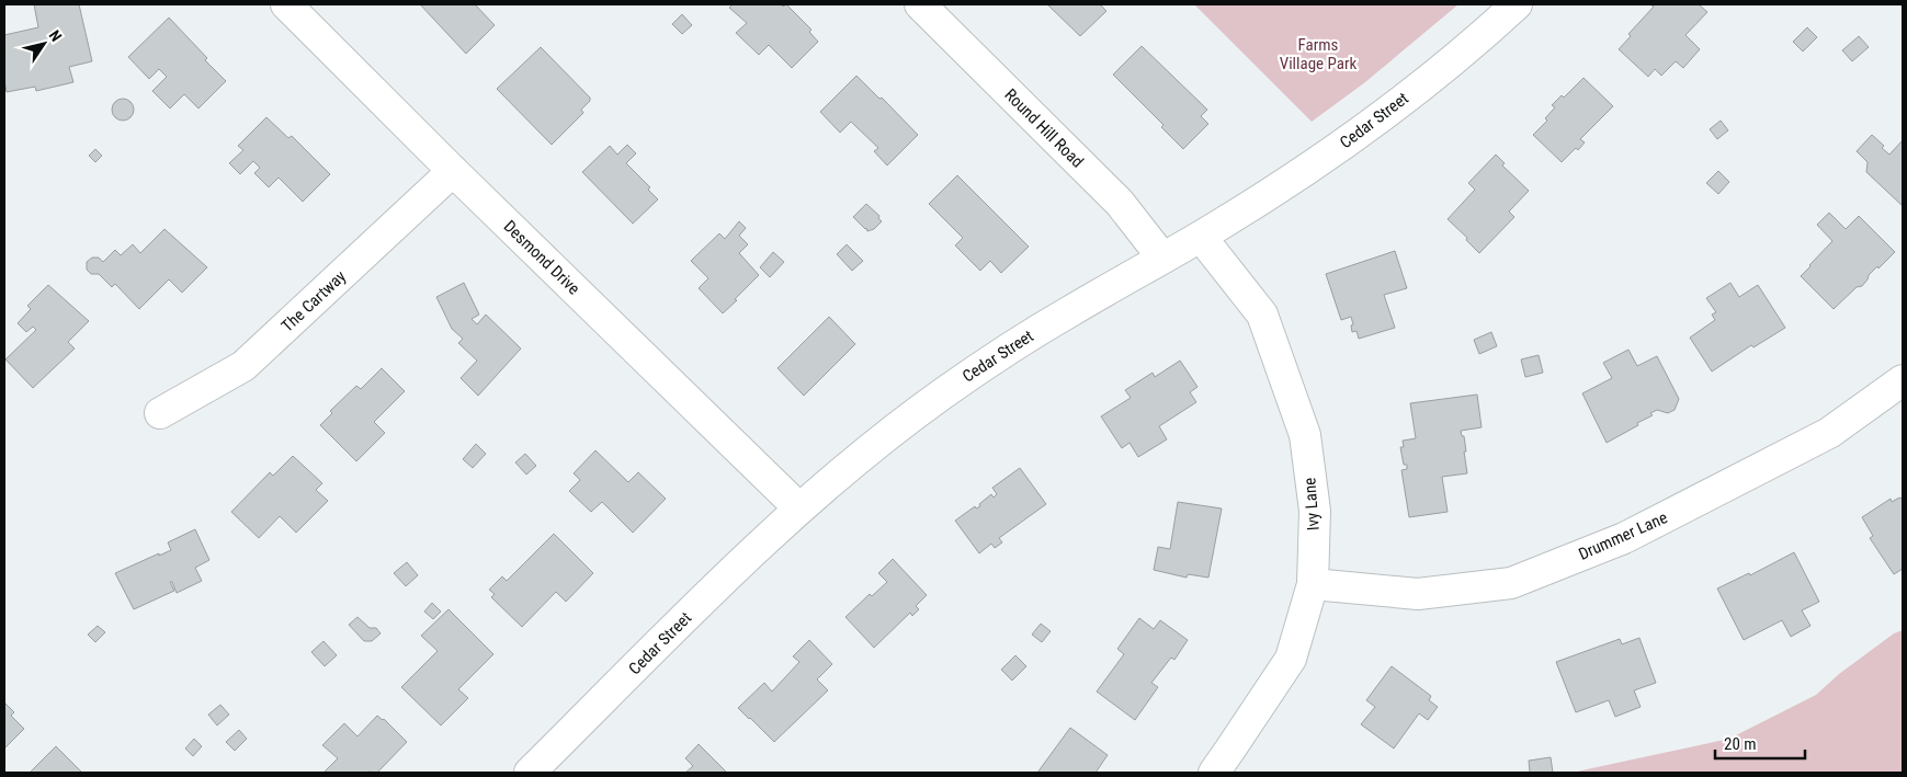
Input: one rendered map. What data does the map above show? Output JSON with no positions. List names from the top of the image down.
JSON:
{
  "streets": {
    "street": [
      "Cedar Street",
      "Round Hill Road",
      "Desmond Drive",
      "The Cartway",
      "Ivy Lane",
      "Drummer Lane"
    ]
  },
  "crossings": [
    ["Cedar Street", "Round Hill Road"],
    ["Cedar Street", "Desmond Drive"],
    ["Cedar Street", "Ivy Lane"],
    ["Desmond Drive", "The Cartway"],
    ["Ivy Lane", "Drummer Lane"]
  ],
  "parks": ["Farms Village Park"],
  "scale_bar": "20 m",
  "north": "top right"
}
